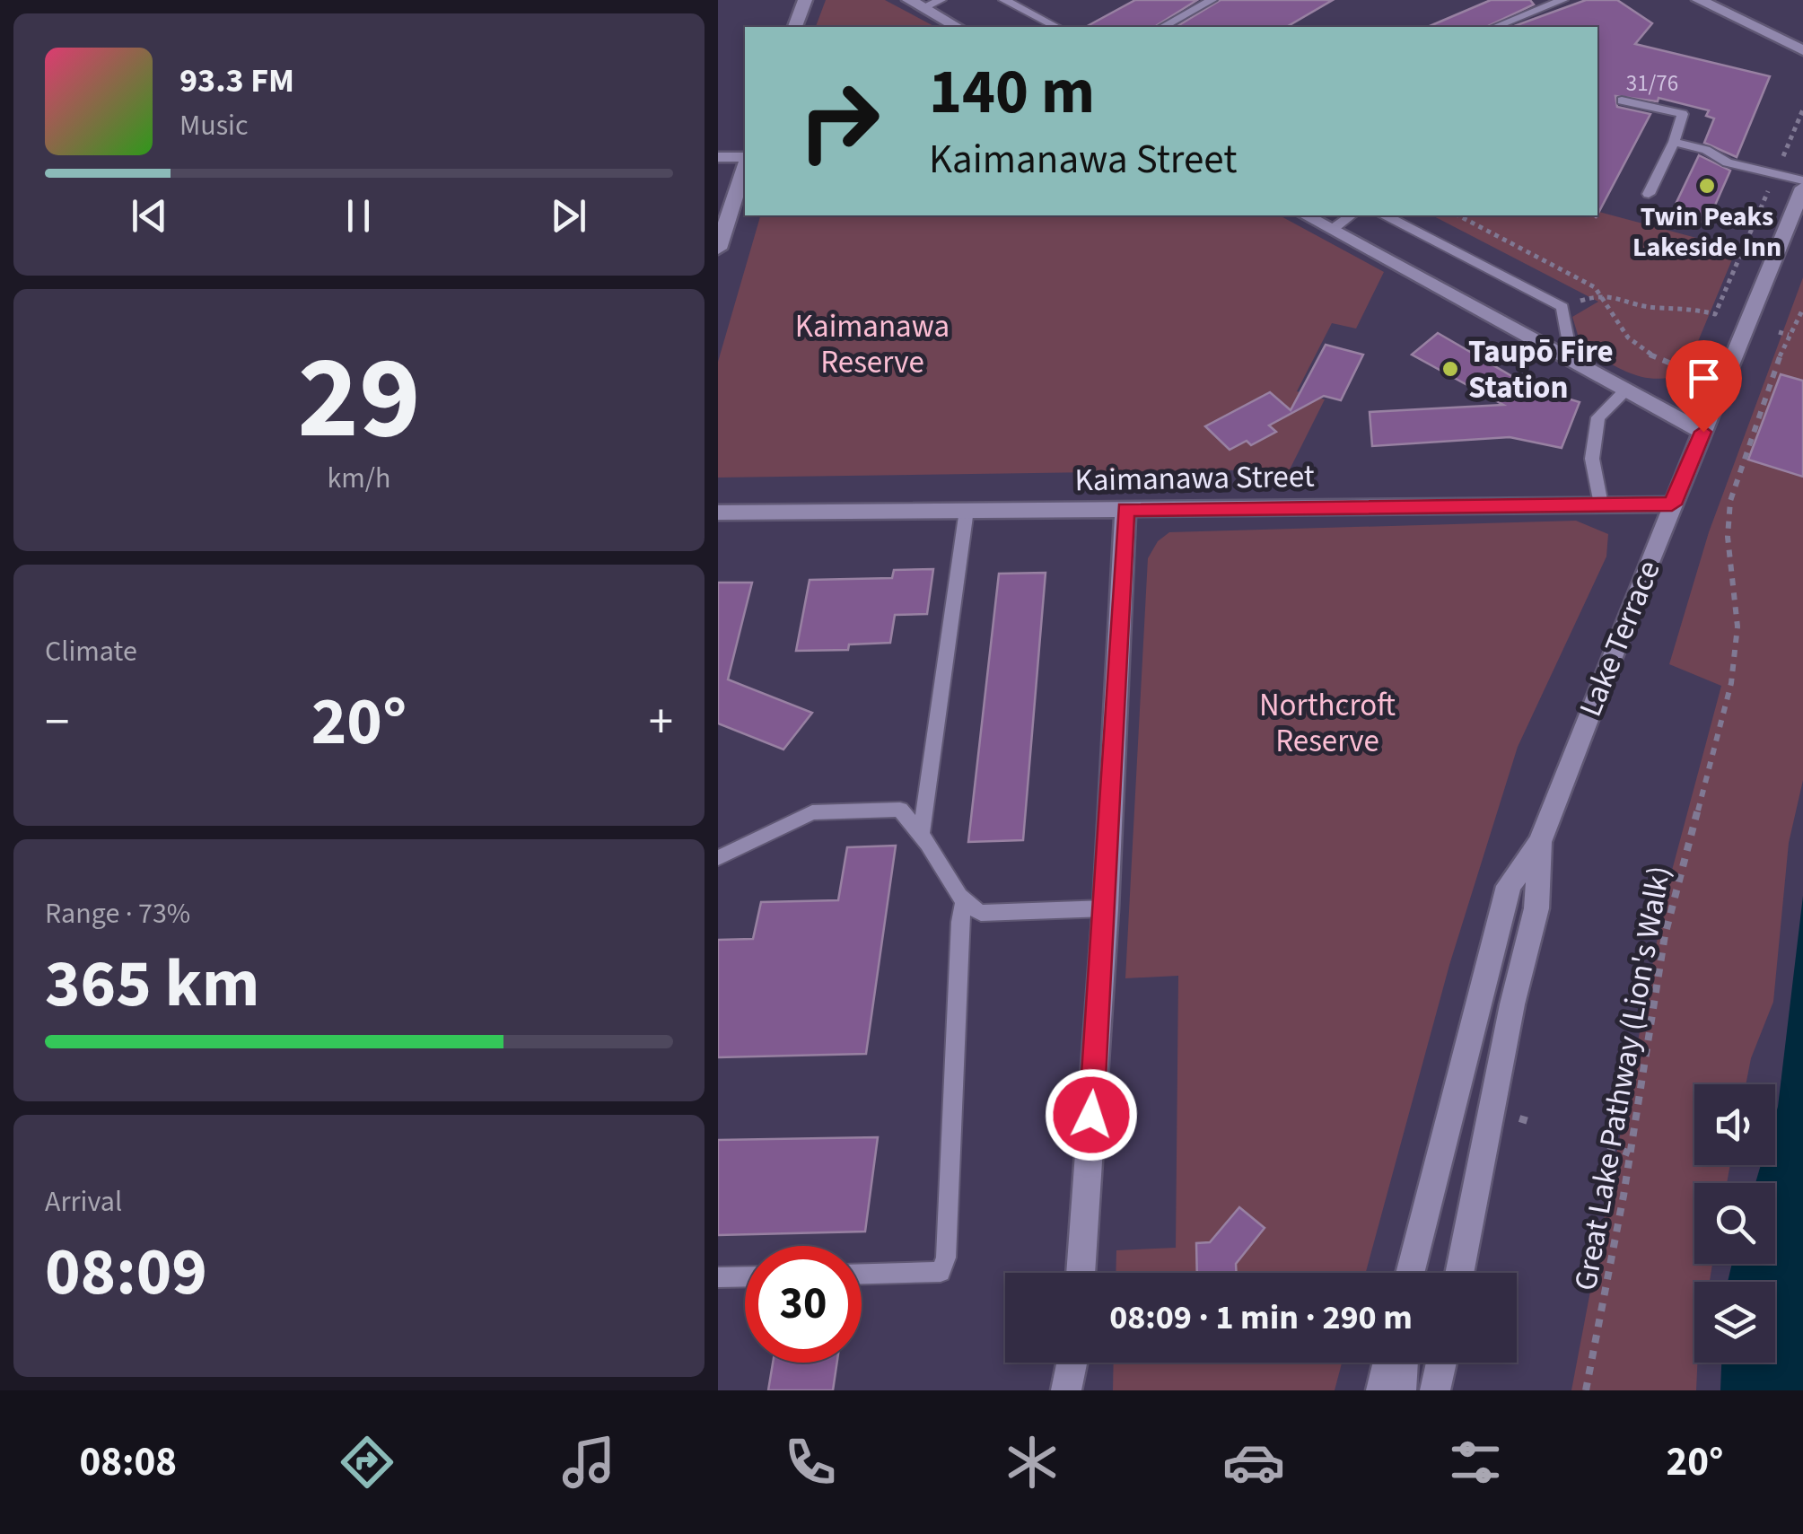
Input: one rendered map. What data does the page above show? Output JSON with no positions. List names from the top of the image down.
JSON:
{
  "streets": {
    "street": ["Kaimanawa Street", "Lake Terrace"],
    "path": ["Great Lake Pathway (Lion's Walk)"]
  },
  "crossings": [
    ["Kaimanawa Street", "Lake Terrace"]
  ],
  "parks": ["Kaimanawa Reserve", "Northcroft Reserve"],
  "places": ["Twin Peaks Lakeside Inn", "Taupō Fire Station"],
  "house_numbers": ["31/76"],
  "page": {
    "turn": ["140 m", "Kaimanawa Street"],
    "song": ["93.3 FM", "Music"],
    "tile": [
      ["29", "km/h"],
      "Climate",
      ["Range · 73%", "365 km"],
      ["Arrival", "08:09"]
    ],
    "heat": ["−", "20°", "+"],
    "limit": "30",
    "trip": "08:09 · 1 min · 290 m",
    "tabs": ["08:08", "20°"]
  }
}
